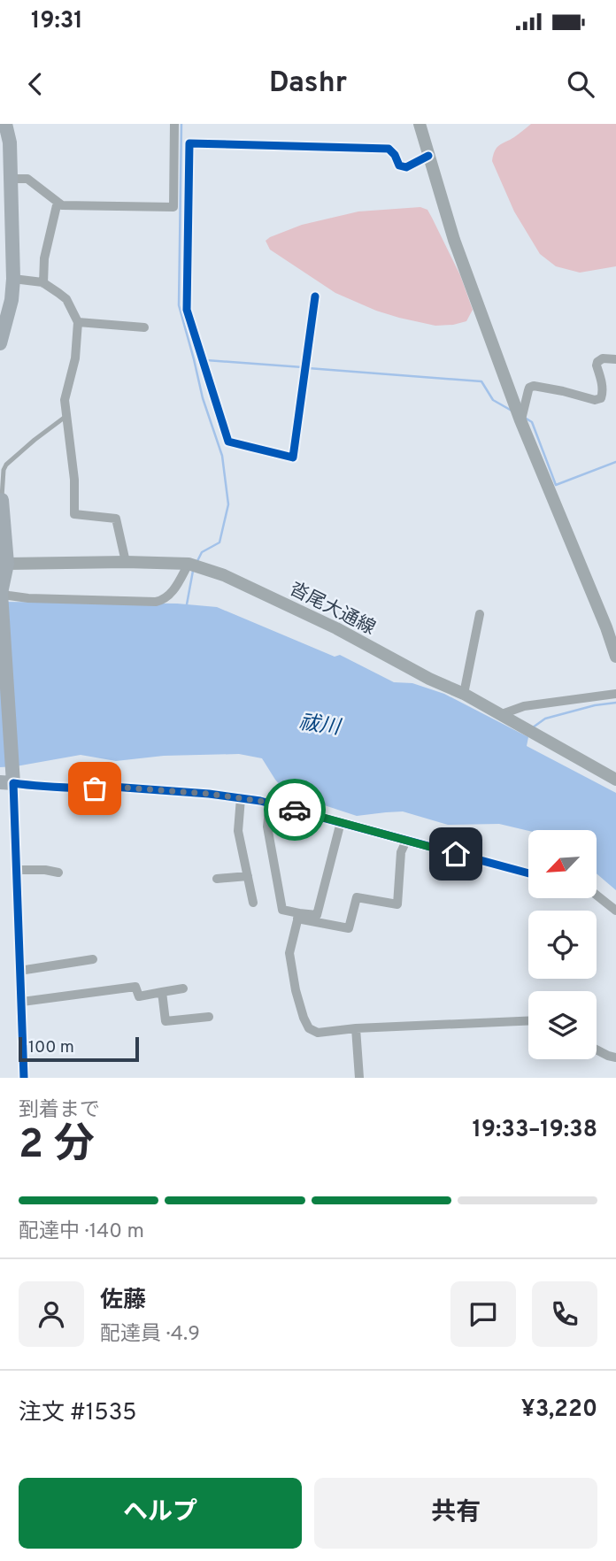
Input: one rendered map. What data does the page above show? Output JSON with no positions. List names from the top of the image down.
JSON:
{
  "streets": {
    "main road": ["沓尾大通線"]
  },
  "water": ["祓川"],
  "scale_bar": "100 m",
  "north": "bottom left",
  "page": {
    "status": "19:31",
    "header": "Dashr",
    "scale": "100 m",
    "heading": ["2 分", "到着まで", "19:33–19:38"],
    "panel": [
      "佐藤",
      "配達員 · 4.9",
      "注文 #1535",
      "¥3,220"
    ],
    "bar": "配達中 · 140 m",
    "buttons": ["ヘルプ", "共有"]
  }
}
